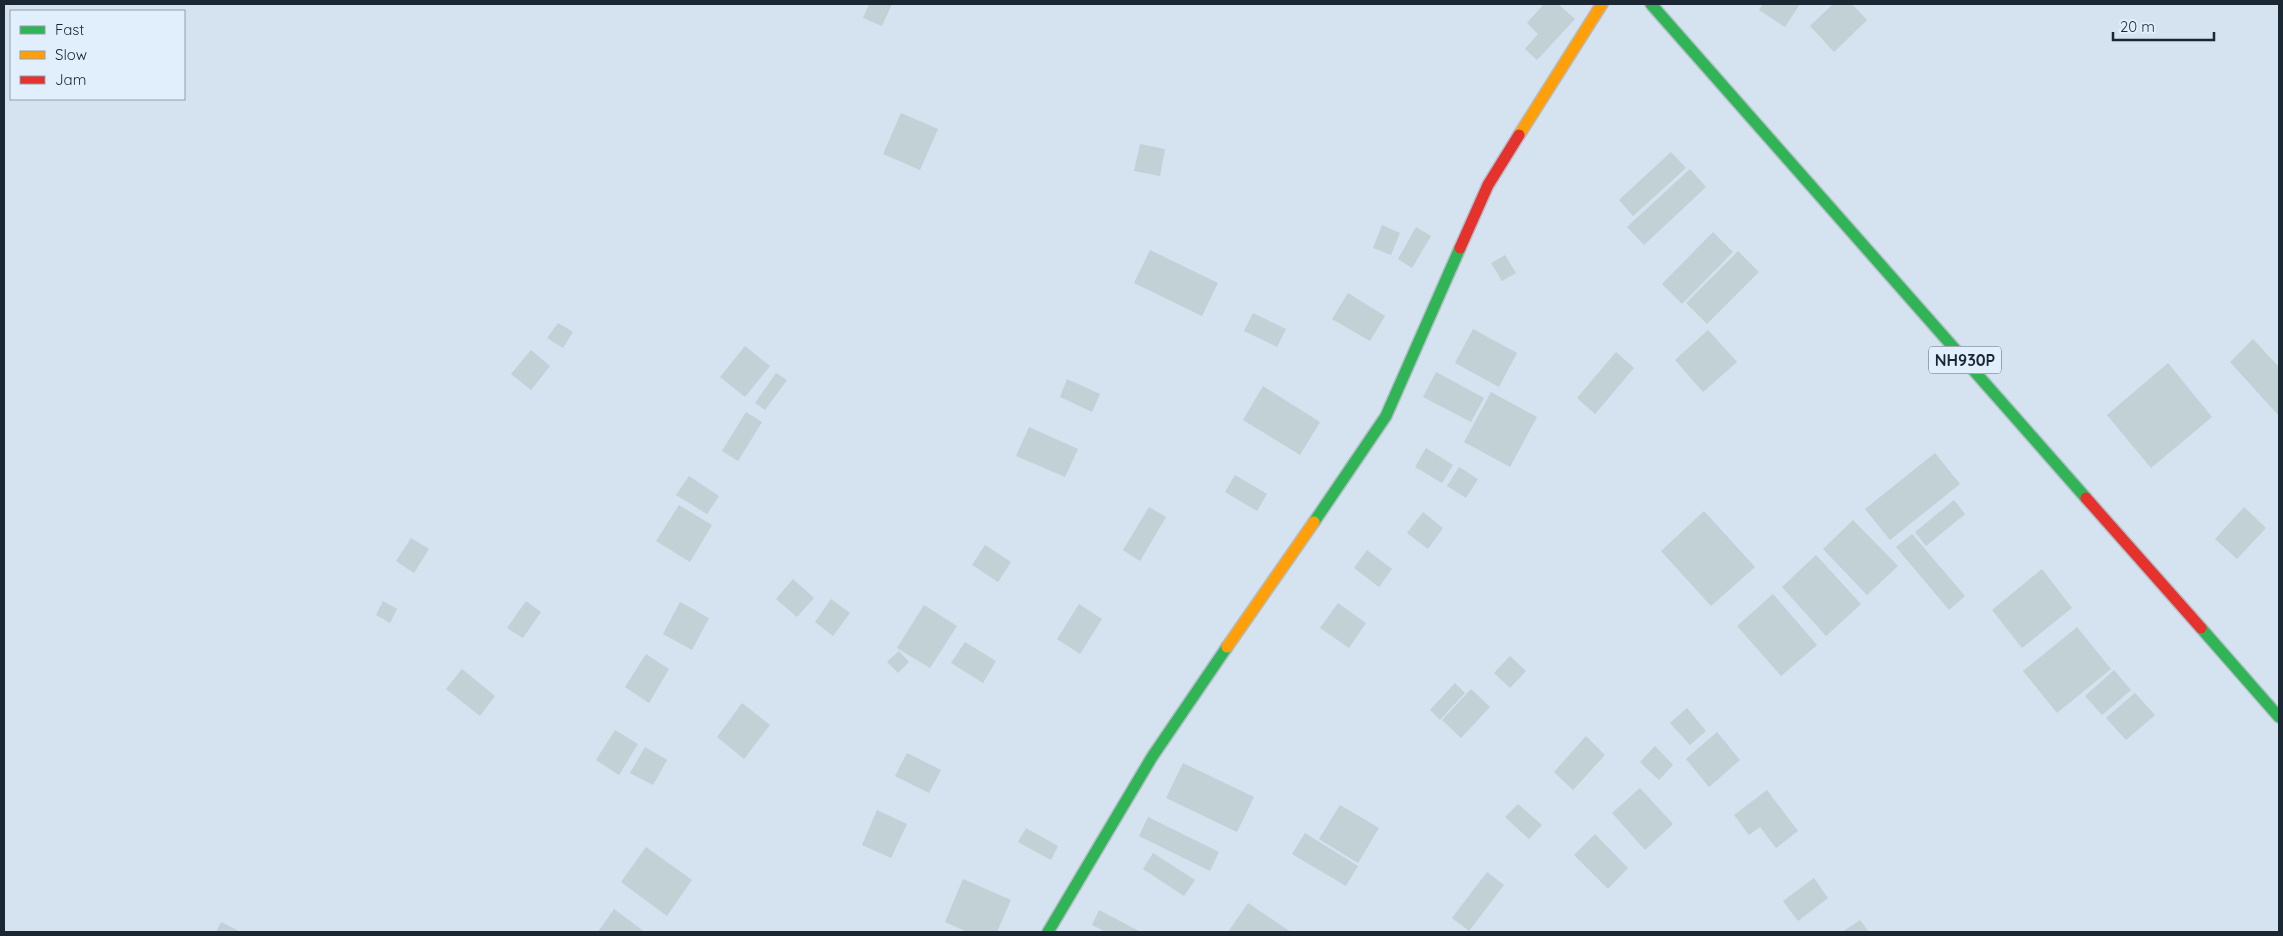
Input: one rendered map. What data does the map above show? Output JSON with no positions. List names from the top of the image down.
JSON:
{
  "streets": {
    "main road": ["NH930P"]
  },
  "legend": ["Fast", "Slow", "Jam"],
  "scale_bar": "20 m"
}
